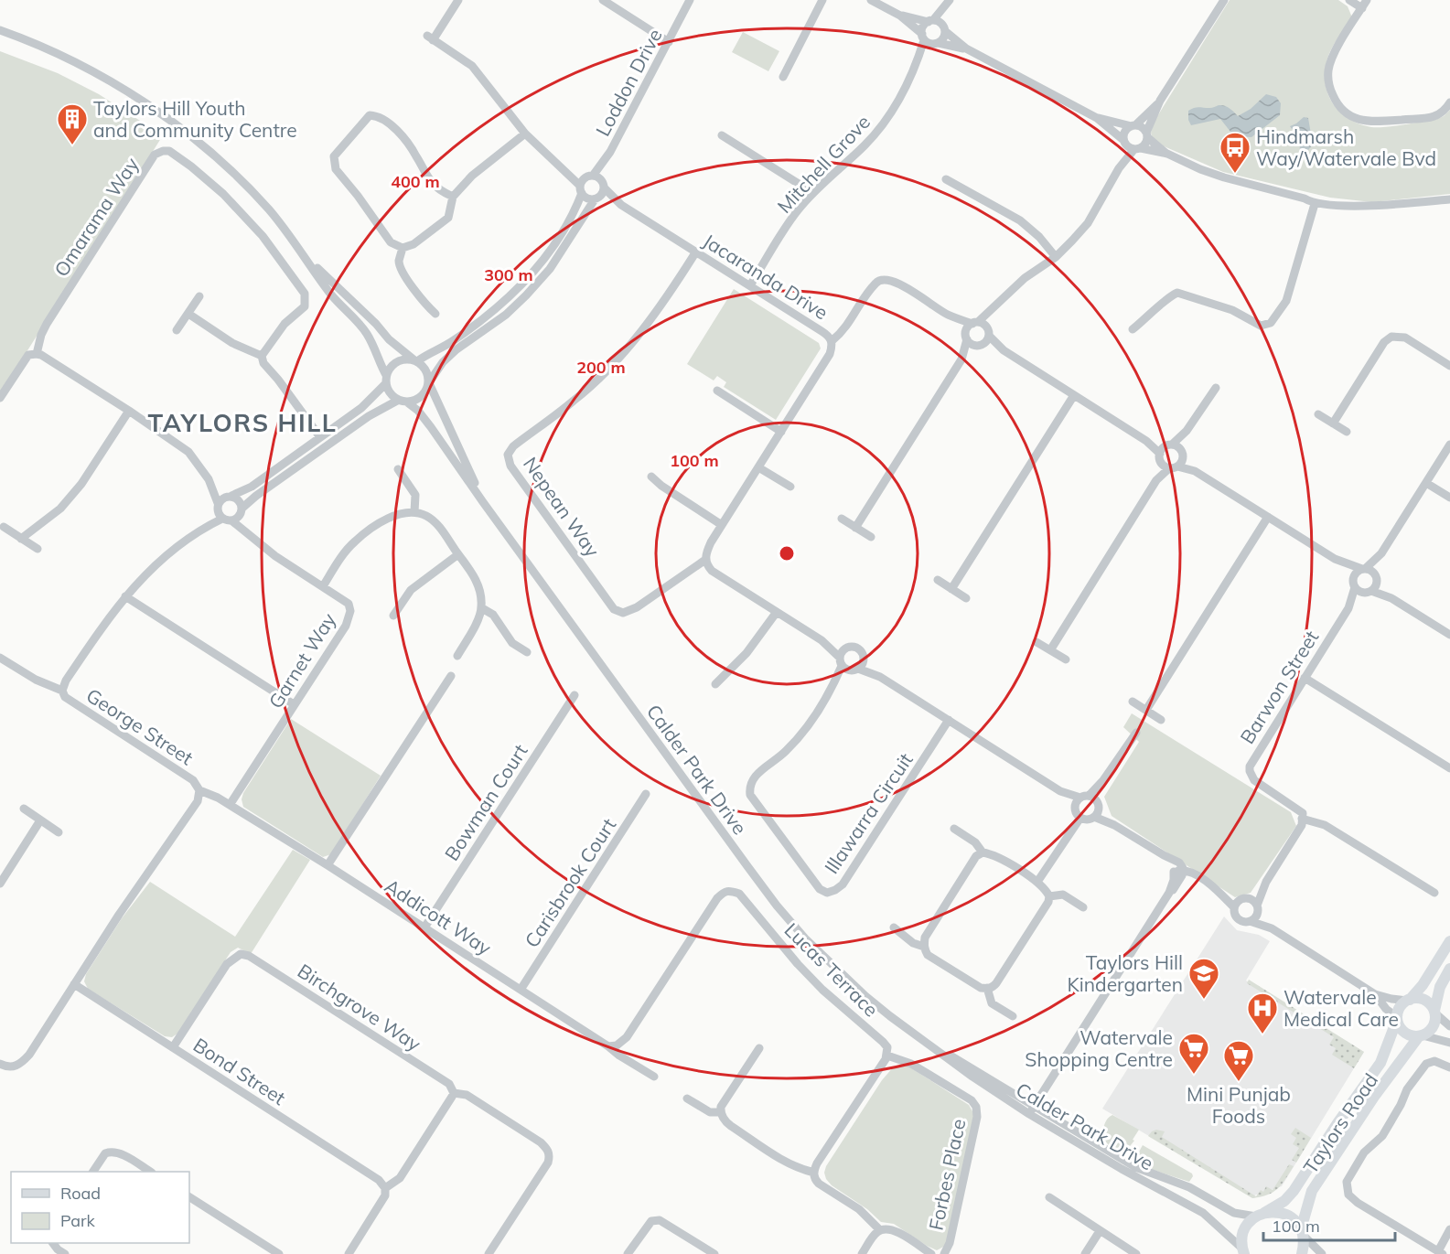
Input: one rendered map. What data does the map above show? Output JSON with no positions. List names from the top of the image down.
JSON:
{
  "streets": {
    "main road": ["Taylors Road"],
    "street": [
      "Loddon Drive",
      "Mitchell Grove",
      "Omarama Way",
      "Jacaranda Drive",
      "Nepean Way",
      "Garnet Way",
      "Barwon Street",
      "George Street",
      "Calder Park Drive",
      "Bowman Court",
      "Illawarra Circuit",
      "Carisbrook Court",
      "Addicott Way",
      "Lucas Terrace",
      "Birchgrove Way",
      "Bond Street",
      "Forbes Place"
    ]
  },
  "crossings": [
    ["Loddon Drive", "Jacaranda Drive"],
    ["Mitchell Grove", "Jacaranda Drive"],
    ["Jacaranda Drive", "Nepean Way"],
    ["Garnet Way", "George Street"],
    ["Garnet Way", "Addicott Way"],
    ["George Street", "Addicott Way"],
    ["George Street", "Bond Street"],
    ["Calder Park Drive", "Taylors Road"],
    ["Bowman Court", "Addicott Way"],
    ["Carisbrook Court", "Addicott Way"],
    ["Addicott Way", "Lucas Terrace"],
    ["Lucas Terrace", "Forbes Place"],
    ["Birchgrove Way", "Bond Street"]
  ],
  "districts": ["TAYLORS HILL"],
  "places": {
    "building": ["Taylors Hill Youth and Community Centre"],
    "bus stop": ["Hindmarsh Way/Watervale Bvd"],
    "school or university": ["Taylors Hill Kindergarten"],
    "hospital": ["Watervale Medical Care"],
    "supermarket": ["Watervale Shopping Centre", "Mini Punjab Foods"]
  },
  "legend": ["Road", "Park"],
  "scale_bar": "100 m",
  "rings": [
    "400 m",
    "300 m",
    "200 m",
    "100 m"
  ]
}
